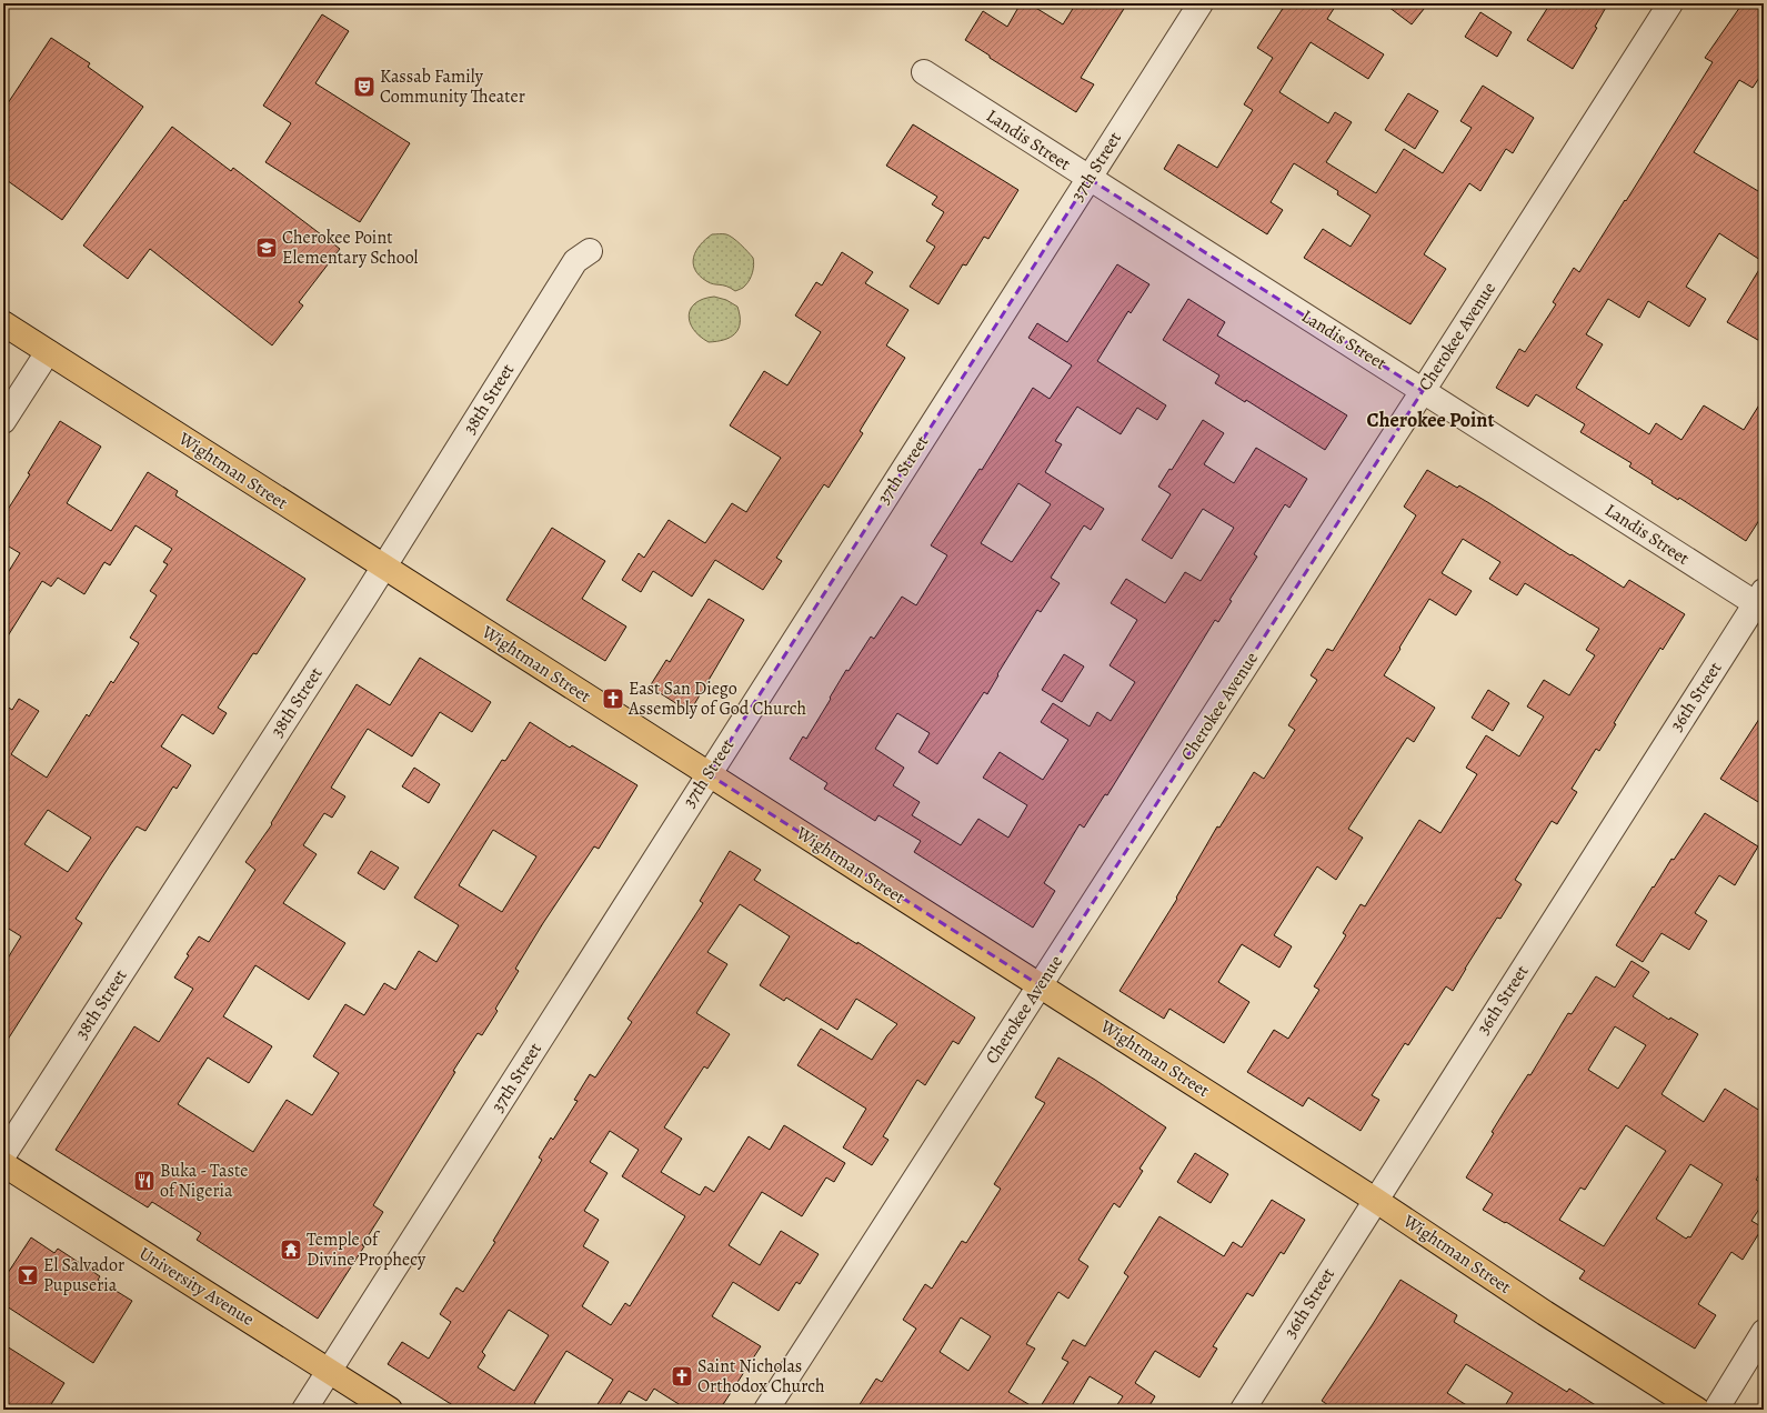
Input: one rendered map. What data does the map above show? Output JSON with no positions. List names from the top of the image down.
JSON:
{
  "streets": {
    "main road": ["Wightman Street", "University Avenue"],
    "street": [
      "Landis Street",
      "37th Street",
      "Cherokee Avenue",
      "38th Street",
      "36th Street"
    ]
  },
  "crossings": [
    ["Landis Street", "37th Street"],
    ["Landis Street", "Cherokee Avenue"],
    ["Landis Street", "36th Street"],
    ["37th Street", "Wightman Street"],
    ["37th Street", "University Avenue"],
    ["Cherokee Avenue", "Wightman Street"],
    ["38th Street", "Wightman Street"],
    ["Wightman Street", "36th Street"]
  ],
  "districts": ["Cherokee Point"],
  "places": {
    "theatre": ["Kassab Family Community Theater"],
    "school or university": ["Cherokee Point Elementary School"],
    "church": ["East San Diego Assembly of God Church", "Saint Nicholas Orthodox Church"],
    "restaurant": ["Buka - Taste of Nigeria"],
    "temple": ["Temple of Divine Prophecy"],
    "bar": ["El Salvador Pupuseria"]
  }
}
